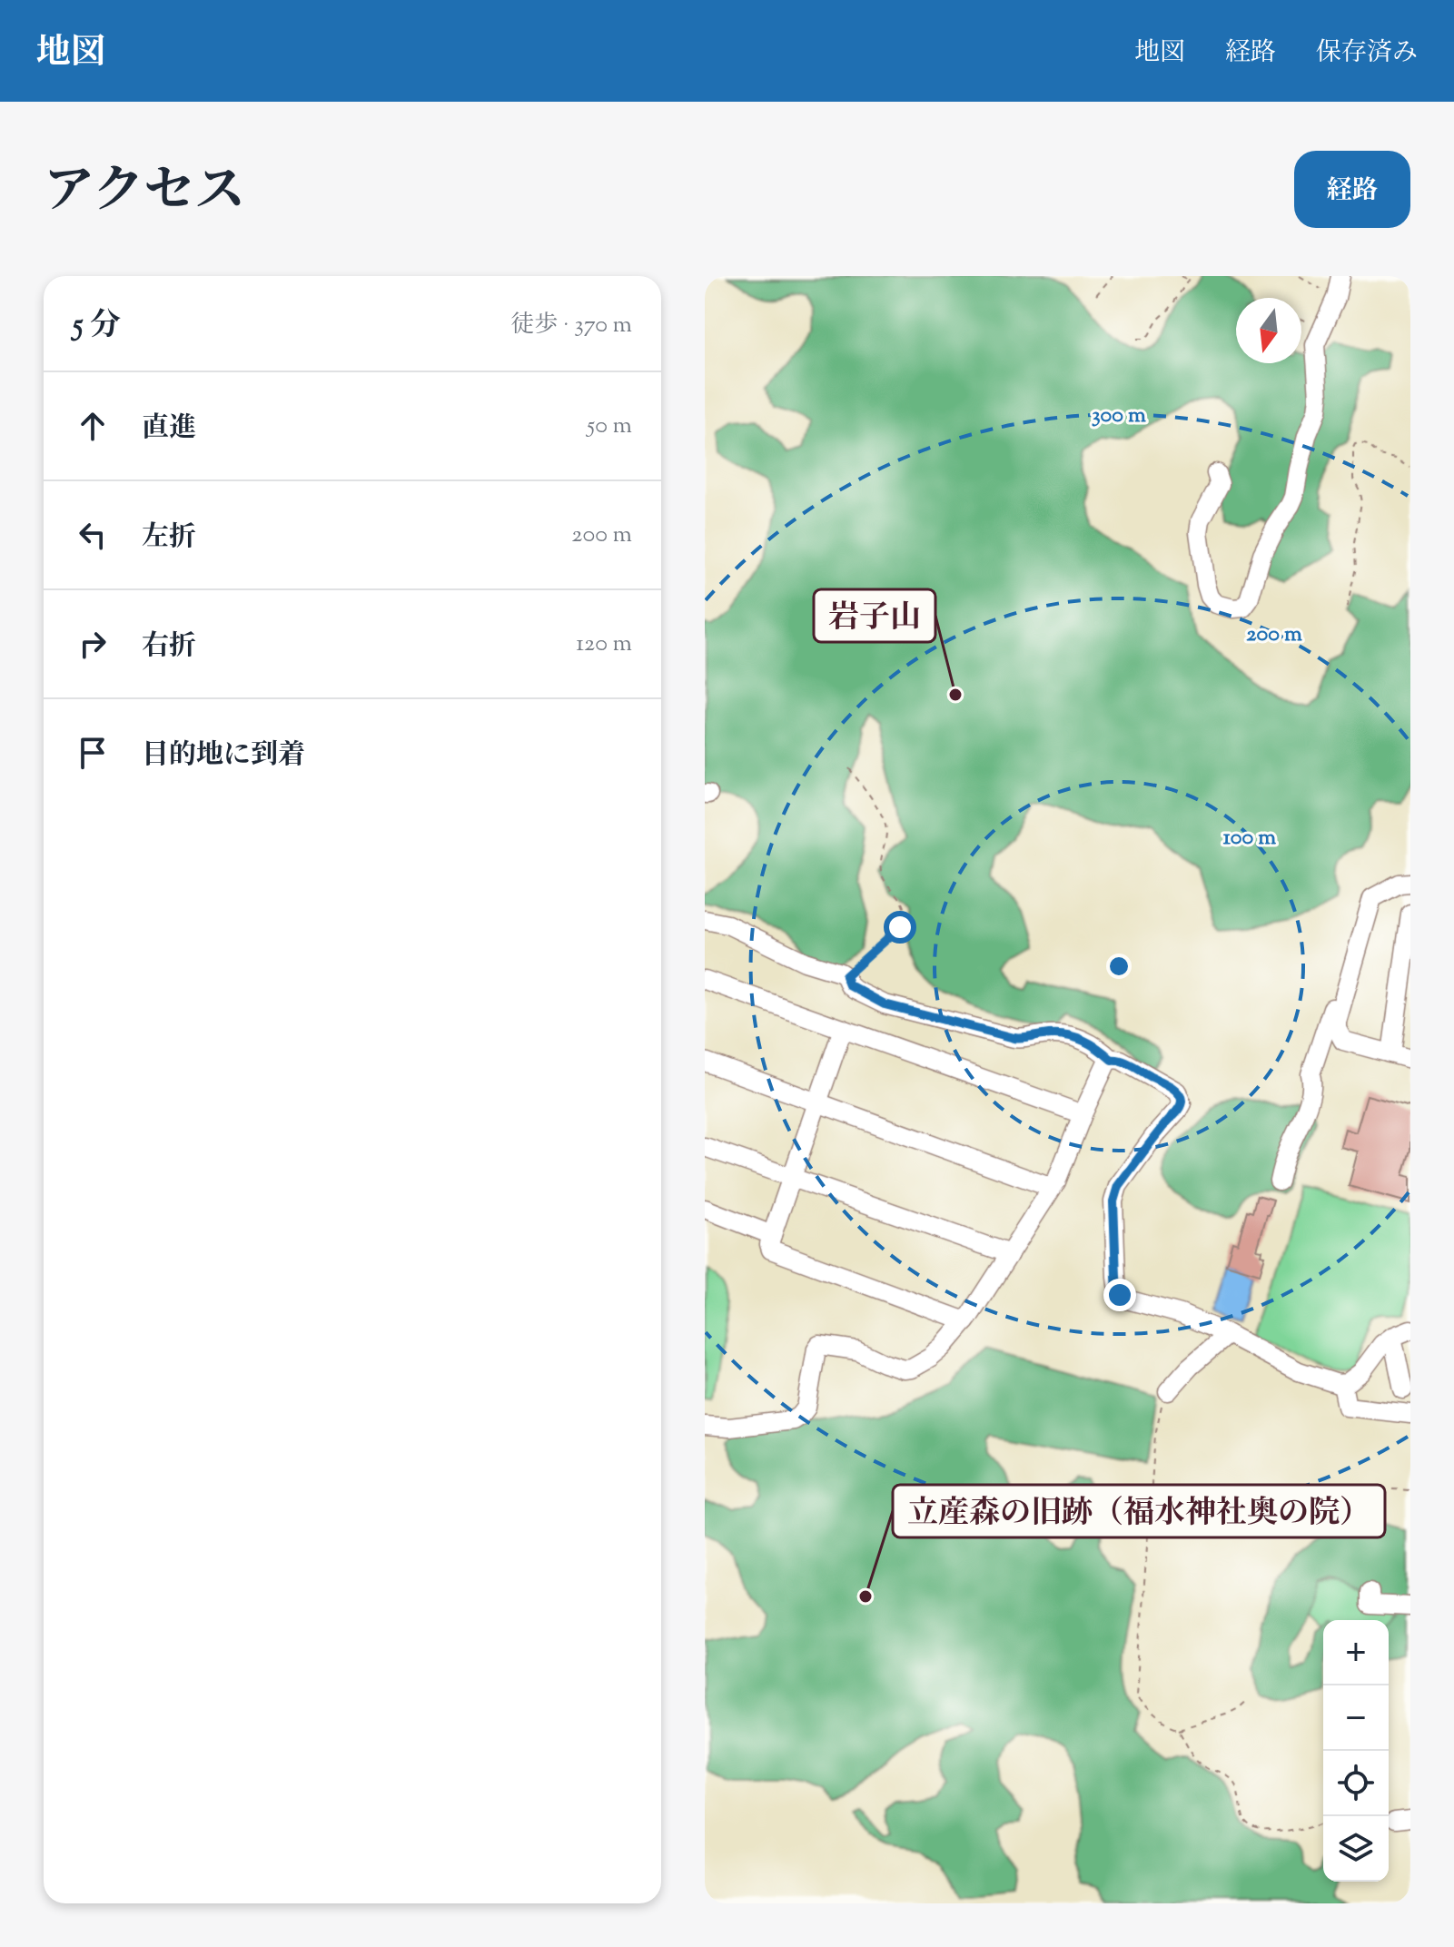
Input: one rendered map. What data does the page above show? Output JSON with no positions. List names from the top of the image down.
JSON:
{
  "places": ["岩子山", "立産森の旧跡（福水神社奥の院）"],
  "north": "bottom",
  "page": {
    "header": "地図",
    "nav": ["地図", "経路", "保存済み"],
    "title": "アクセス",
    "buttons": "経路",
    "heading": ["5 分", "徒歩 · 370 m"],
    "list": [
      ["直進", "50 m"],
      ["左折", "200 m"],
      ["右折", "120 m"],
      "目的地に到着"
    ],
    "map_buttons": ["+", "−"]
  },
  "rings": ["300 m", "200 m", "100 m"]
}
